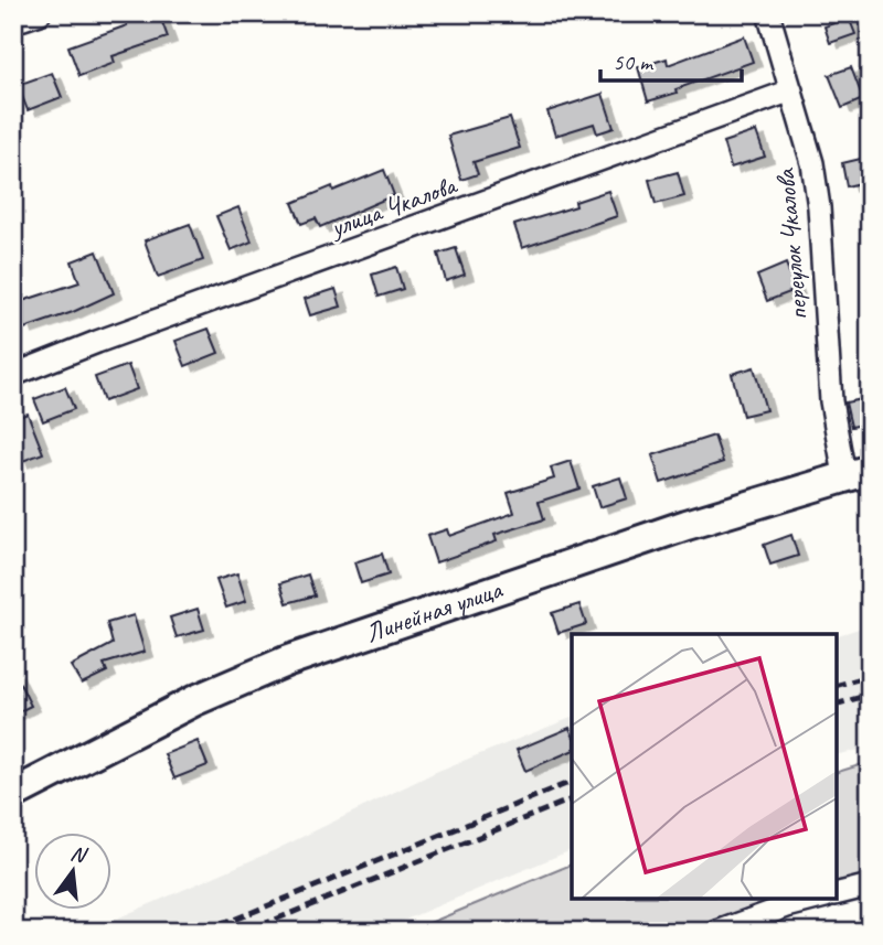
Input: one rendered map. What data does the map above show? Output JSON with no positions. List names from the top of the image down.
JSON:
{
  "streets": {
    "main road": ["Линейная улица"],
    "street": ["улица Чкалова", "переулок Чкалова"]
  },
  "crossings": [
    ["улица Чкалова", "переулок Чкалова"],
    ["переулок Чкалова", "Линейная улица"]
  ],
  "scale_bar": "50 m",
  "north": "top"
}
